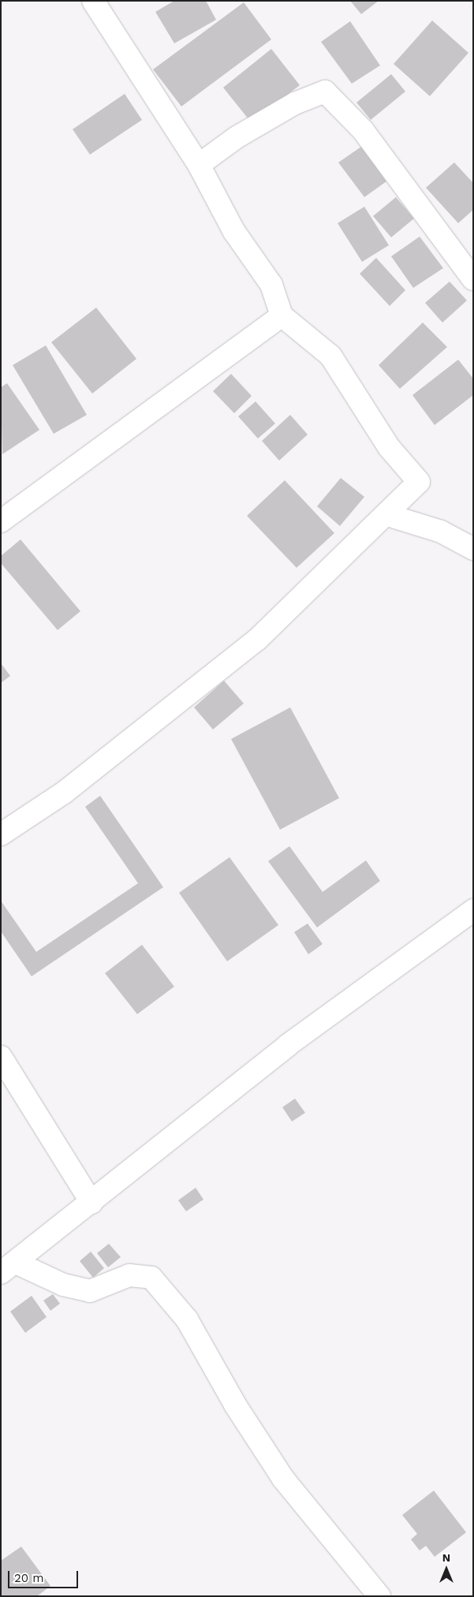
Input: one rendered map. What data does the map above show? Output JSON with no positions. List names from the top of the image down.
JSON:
{
  "scale_bar": "20 m",
  "north": "top"
}
